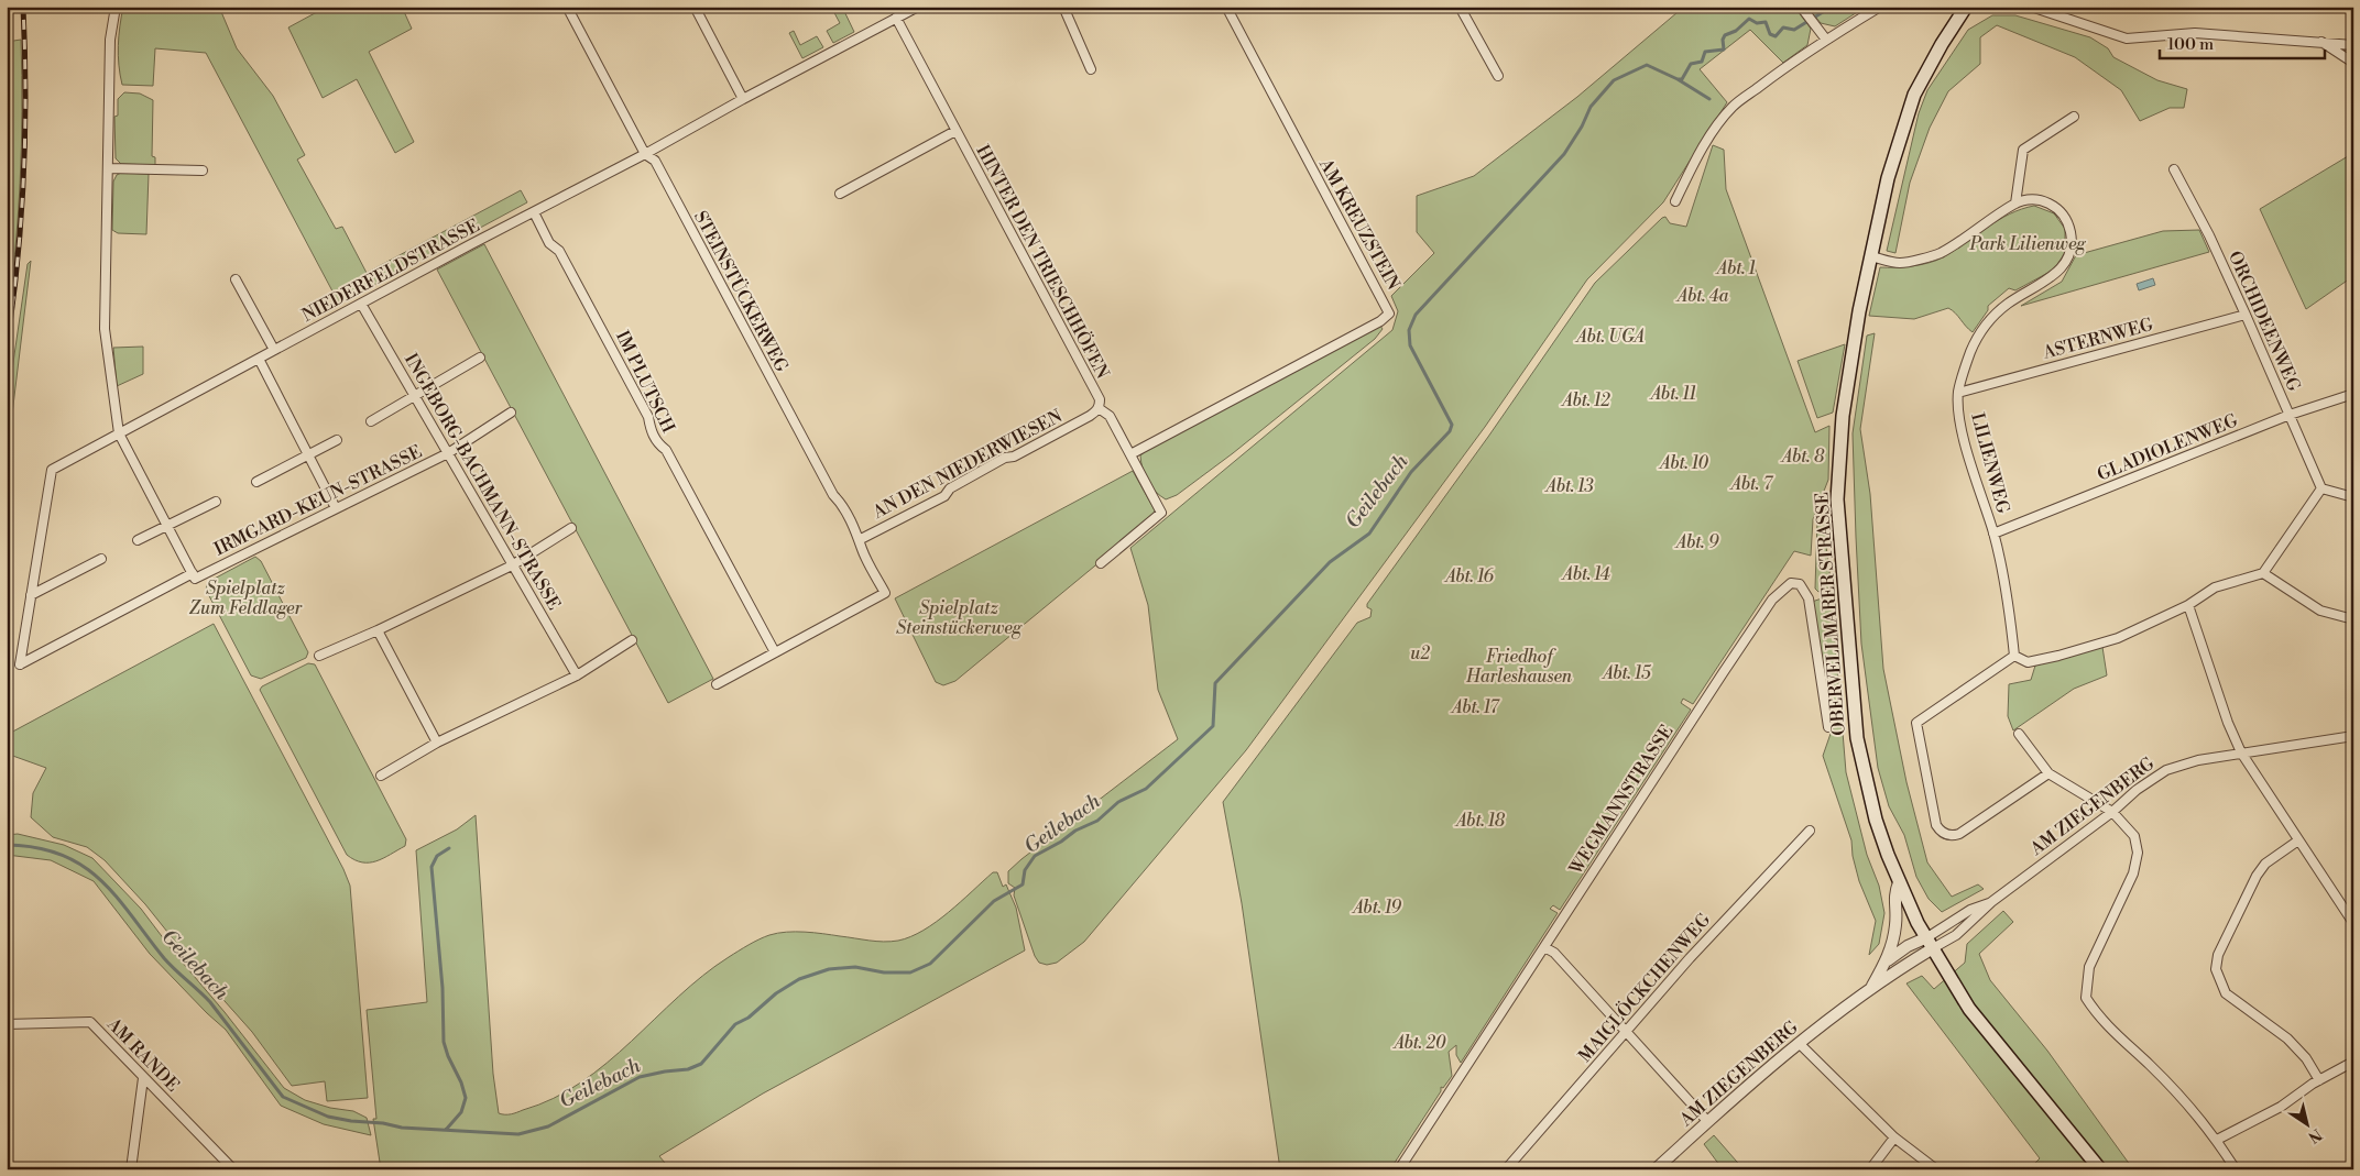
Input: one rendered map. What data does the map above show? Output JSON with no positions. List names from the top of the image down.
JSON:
{
  "streets": {
    "main road": ["OBERVELLMARER STRASSE"],
    "street": [
      "AM KREUZSTEIN",
      "HINTER DEN TRIESCHHÖFEN",
      "NIEDERFELDSTRASSE",
      "STEINSTÜCKERWEG",
      "ORCHIDEENWEG",
      "ASTERNWEG",
      "IM PLUTSCH",
      "GLADIOLENWEG",
      "LILIENWEG",
      "AN DEN NIEDERWIESEN",
      "INGEBORG-BACHMANN-STRASSE",
      "IRMGARD-KEUN-STRASSE",
      "WEGMANNSTRASSE",
      "AM ZIEGENBERG",
      "MAIGLÖCKCHENWEG",
      "AM RANDE"
    ]
  },
  "crossings": [
    ["AM KREUZSTEIN", "HINTER DEN TRIESCHHÖFEN"],
    ["HINTER DEN TRIESCHHÖFEN", "NIEDERFELDSTRASSE"],
    ["HINTER DEN TRIESCHHÖFEN", "AN DEN NIEDERWIESEN"],
    ["NIEDERFELDSTRASSE", "STEINSTÜCKERWEG"],
    ["NIEDERFELDSTRASSE", "IM PLUTSCH"],
    ["NIEDERFELDSTRASSE", "INGEBORG-BACHMANN-STRASSE"],
    ["NIEDERFELDSTRASSE", "IRMGARD-KEUN-STRASSE"],
    ["STEINSTÜCKERWEG", "IM PLUTSCH"],
    ["STEINSTÜCKERWEG", "AN DEN NIEDERWIESEN"],
    ["ORCHIDEENWEG", "ASTERNWEG"],
    ["ORCHIDEENWEG", "GLADIOLENWEG"],
    ["ASTERNWEG", "LILIENWEG"],
    ["GLADIOLENWEG", "LILIENWEG"],
    ["LILIENWEG", "OBERVELLMARER STRASSE"],
    ["INGEBORG-BACHMANN-STRASSE", "IRMGARD-KEUN-STRASSE"],
    ["OBERVELLMARER STRASSE", "AM ZIEGENBERG"]
  ],
  "water": ["Geilebach"],
  "parks": [
    "Park Lilienweg",
    "Abt. 1",
    "Abt. 4a",
    "Abt. UGA",
    "Abt. 11",
    "Abt. 12",
    "Abt. 8",
    "Abt. 10",
    "Abt. 7",
    "Abt. 13",
    "Abt. 9",
    "Abt. 14",
    "Abt. 16",
    "Spielplatz Zum Feldlager",
    "Spielplatz Steinstückerweg",
    "u2",
    "Friedhof Harleshausen",
    "Abt. 15",
    "Abt. 17",
    "Abt. 18",
    "Abt. 19",
    "Abt. 20"
  ],
  "scale_bar": "100 m",
  "north": "bottom right"
}
